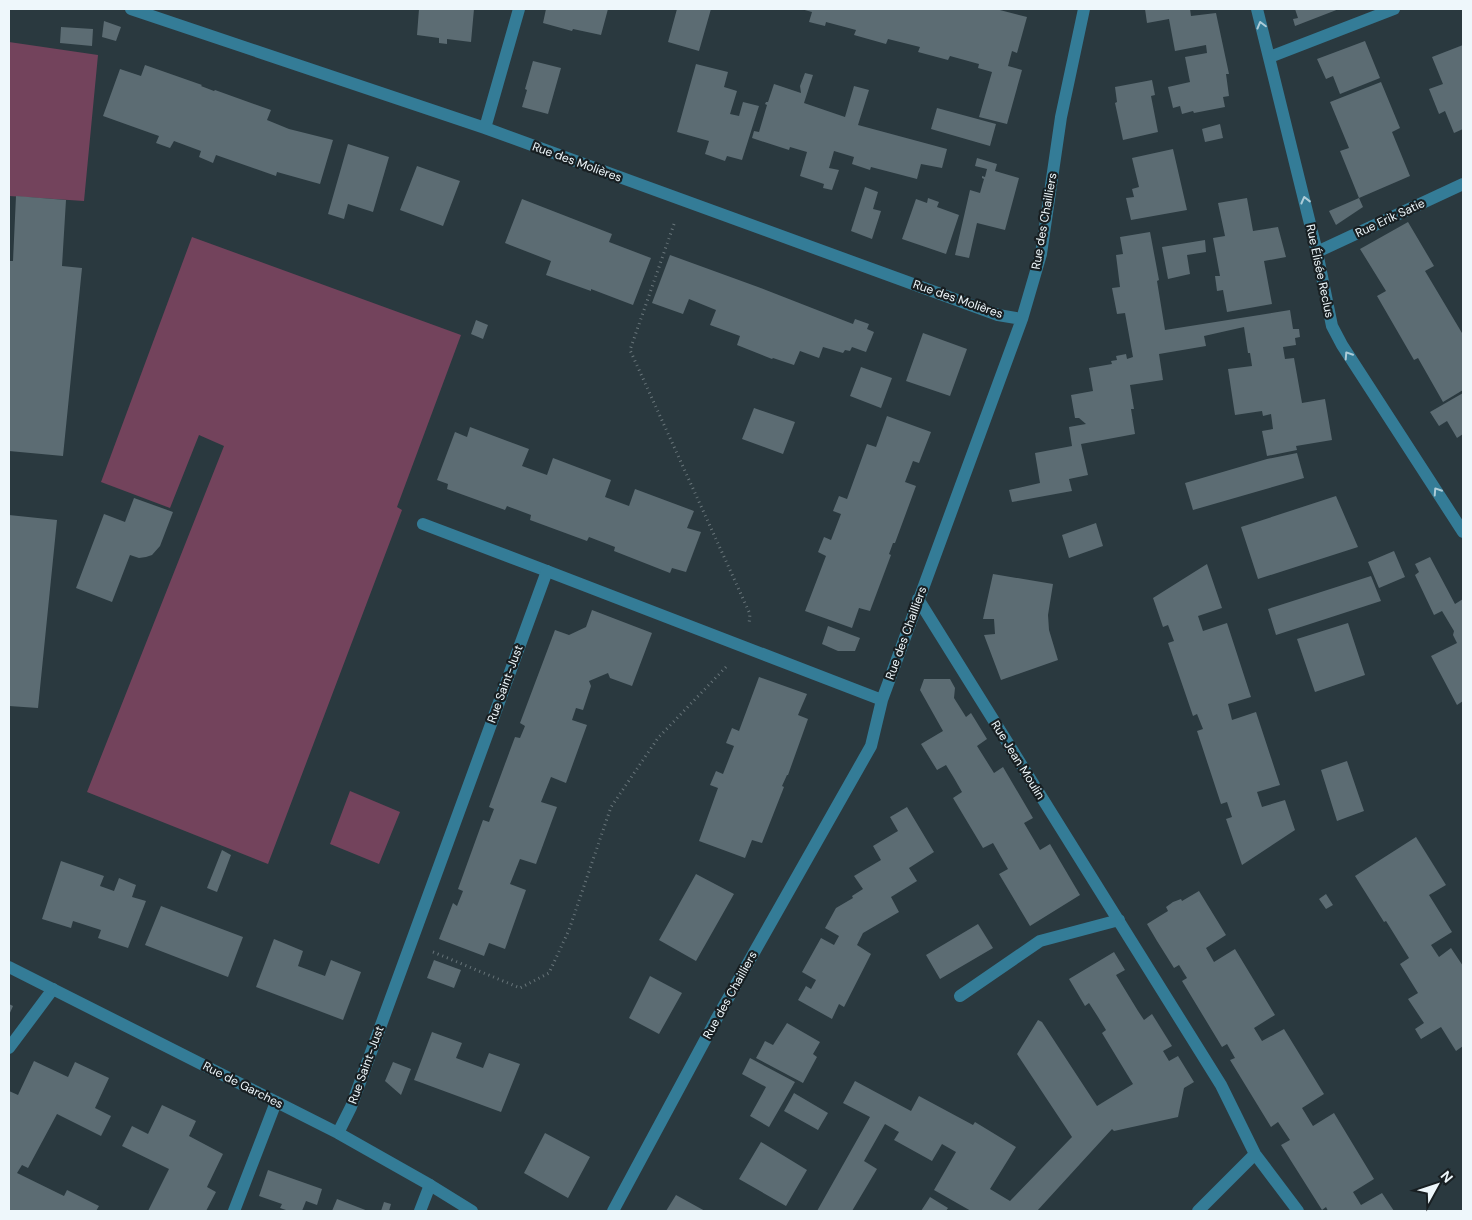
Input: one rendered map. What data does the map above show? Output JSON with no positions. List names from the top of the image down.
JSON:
{
  "streets": {
    "street": [
      "Rue des Molières",
      "Rue Erik Satie",
      "Rue des Chailliers",
      "Rue Élisée Reclus",
      "Rue Saint-Just",
      "Rue Jean Moulin",
      "Rue de Garches"
    ]
  },
  "crossings": [
    ["Rue des Molières", "Rue des Chailliers"],
    ["Rue Erik Satie", "Rue Élisée Reclus"],
    ["Rue des Chailliers", "Rue Jean Moulin"],
    ["Rue Saint-Just", "Rue de Garches"]
  ],
  "one_way": ["Rue Élisée Reclus"],
  "north": "top right"
}
